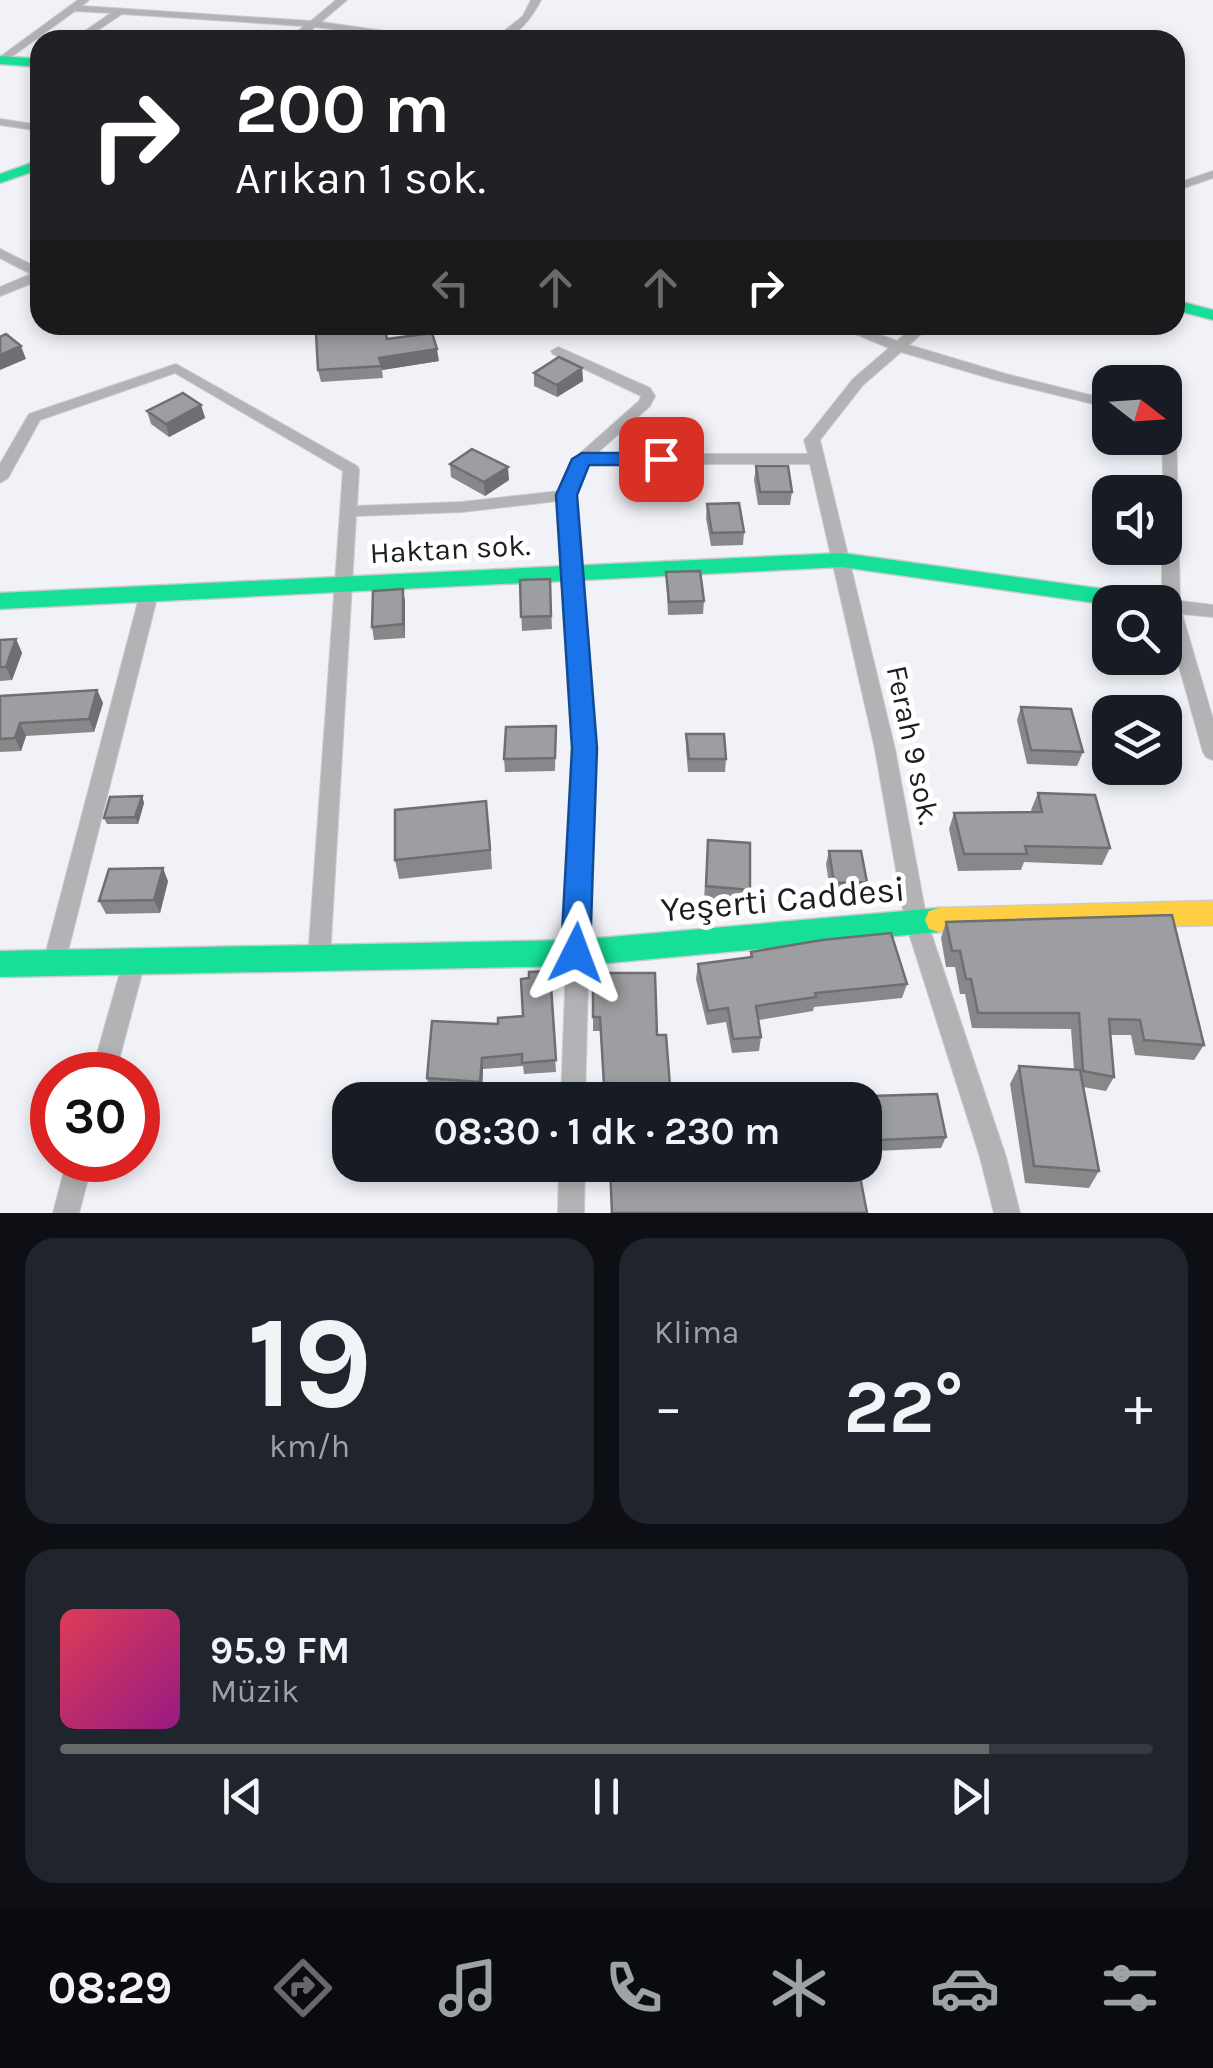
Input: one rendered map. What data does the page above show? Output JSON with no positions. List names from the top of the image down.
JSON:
{
  "streets": {
    "street": ["Haktan sok.", "Ferah 9 sok.", "Yeşerti Caddesi"]
  },
  "crossings": [
    ["Haktan sok.", "Ferah 9 sok."],
    ["Ferah 9 sok.", "Yeşerti Caddesi"]
  ],
  "north": "right",
  "page": {
    "turn": ["200 m", "Arıkan 1 sok."],
    "limit": "30",
    "trip": "08:30 · 1 dk · 230 m",
    "tile": [
      ["19", "km/h"],
      "Klima"
    ],
    "heat": ["−", "22°", "+"],
    "song": ["95.9 FM", "Müzik"],
    "tabs": "08:29"
  }
}
